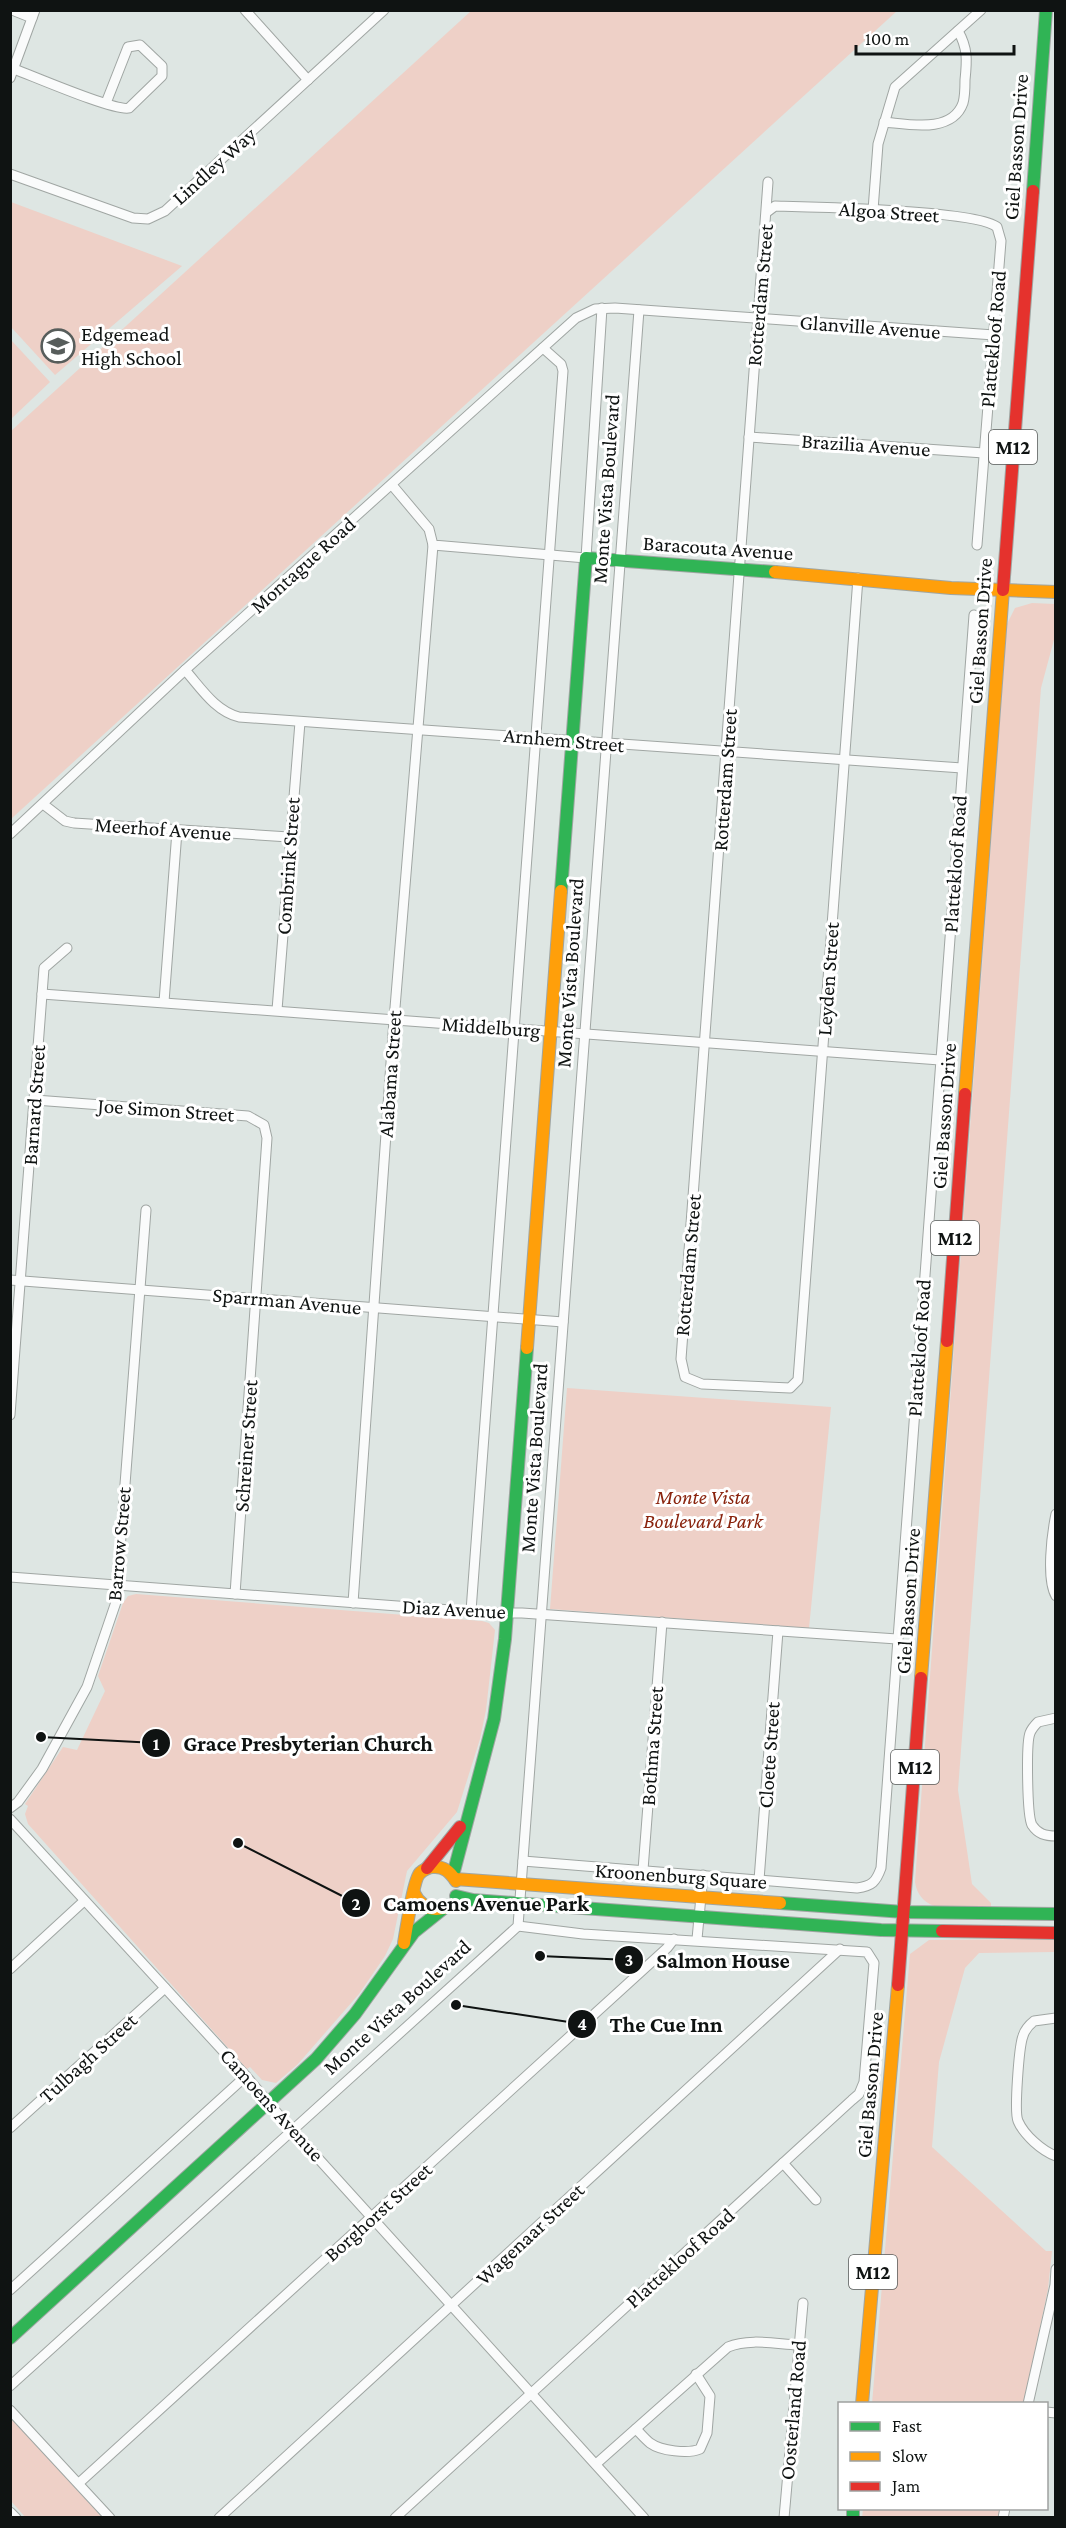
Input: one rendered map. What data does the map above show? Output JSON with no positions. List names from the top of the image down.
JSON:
{
  "streets": {
    "main road": [
      "Giel Basson Drive",
      "M12",
      "Monte Vista Boulevard",
      "Baracouta Avenue",
      "Kroonenburg Square"
    ],
    "street": [
      "Lindley Way",
      "Algoa Street",
      "Rotterdam Street",
      "Glanville Avenue",
      "Plattekloof Road",
      "Brazilia Avenue",
      "Montague Road",
      "Arnhem Street",
      "Meerhof Avenue",
      "Combrink Street",
      "Leyden Street",
      "Middelburg",
      "Alabama Street",
      "Barnard Street",
      "Joe Simon Street",
      "Sparrman Avenue",
      "Schreiner Street",
      "Barrow Street",
      "Diaz Avenue",
      "Bothma Street",
      "Cloete Street",
      "Tulbagh Street",
      "Camoens Avenue",
      "Borghorst Street",
      "Wagenaar Street",
      "Oosterland Road"
    ]
  },
  "crossings": [
    ["Giel Basson Drive", "Baracouta Avenue"],
    ["Giel Basson Drive", "Kroonenburg Square"],
    ["Algoa Street", "Rotterdam Street"],
    ["Algoa Street", "Plattekloof Road"],
    ["Rotterdam Street", "Glanville Avenue"],
    ["Rotterdam Street", "Brazilia Avenue"],
    ["Rotterdam Street", "Baracouta Avenue"],
    ["Rotterdam Street", "Arnhem Street"],
    ["Rotterdam Street", "Leyden Street"],
    ["Rotterdam Street", "Middelburg"],
    ["Glanville Avenue", "Plattekloof Road"],
    ["Glanville Avenue", "Monte Vista Boulevard"],
    ["Glanville Avenue", "Montague Road"],
    ["Plattekloof Road", "Brazilia Avenue"],
    ["Plattekloof Road", "Arnhem Street"],
    ["Plattekloof Road", "Middelburg"],
    ["Plattekloof Road", "Diaz Avenue"],
    ["Plattekloof Road", "Kroonenburg Square"],
    ["Plattekloof Road", "Camoens Avenue"],
    ["Plattekloof Road", "Wagenaar Street"],
    ["Monte Vista Boulevard", "Baracouta Avenue"],
    ["Monte Vista Boulevard", "Montague Road"],
    ["Monte Vista Boulevard", "Arnhem Street"],
    ["Monte Vista Boulevard", "Middelburg"],
    ["Monte Vista Boulevard", "Sparrman Avenue"],
    ["Monte Vista Boulevard", "Diaz Avenue"],
    ["Monte Vista Boulevard", "Kroonenburg Square"],
    ["Monte Vista Boulevard", "Camoens Avenue"],
    ["Baracouta Avenue", "Leyden Street"],
    ["Baracouta Avenue", "Alabama Street"],
    ["Montague Road", "Arnhem Street"],
    ["Montague Road", "Meerhof Avenue"],
    ["Arnhem Street", "Combrink Street"],
    ["Arnhem Street", "Leyden Street"],
    ["Arnhem Street", "Alabama Street"],
    ["Meerhof Avenue", "Combrink Street"],
    ["Combrink Street", "Middelburg"],
    ["Leyden Street", "Middelburg"],
    ["Middelburg", "Alabama Street"],
    ["Middelburg", "Barnard Street"],
    ["Alabama Street", "Sparrman Avenue"],
    ["Alabama Street", "Diaz Avenue"],
    ["Barnard Street", "Joe Simon Street"],
    ["Barnard Street", "Sparrman Avenue"],
    ["Joe Simon Street", "Sparrman Avenue"],
    ["Joe Simon Street", "Schreiner Street"],
    ["Sparrman Avenue", "Schreiner Street"],
    ["Sparrman Avenue", "Barrow Street"],
    ["Schreiner Street", "Diaz Avenue"],
    ["Barrow Street", "Diaz Avenue"],
    ["Diaz Avenue", "Bothma Street"],
    ["Diaz Avenue", "Cloete Street"],
    ["Bothma Street", "Kroonenburg Square"],
    ["Cloete Street", "Kroonenburg Square"],
    ["Tulbagh Street", "Camoens Avenue"],
    ["Camoens Avenue", "Borghorst Street"],
    ["Camoens Avenue", "Wagenaar Street"]
  ],
  "parks": ["Monte Vista Boulevard Park"],
  "places": {
    "school or university": ["Edgemead High School"],
    "other": [
      "Grace Presbyterian Church",
      "Camoens Avenue Park",
      "Salmon House",
      "The Cue Inn"
    ]
  },
  "legend": ["Fast", "Slow", "Jam"],
  "scale_bar": "100 m"
}
